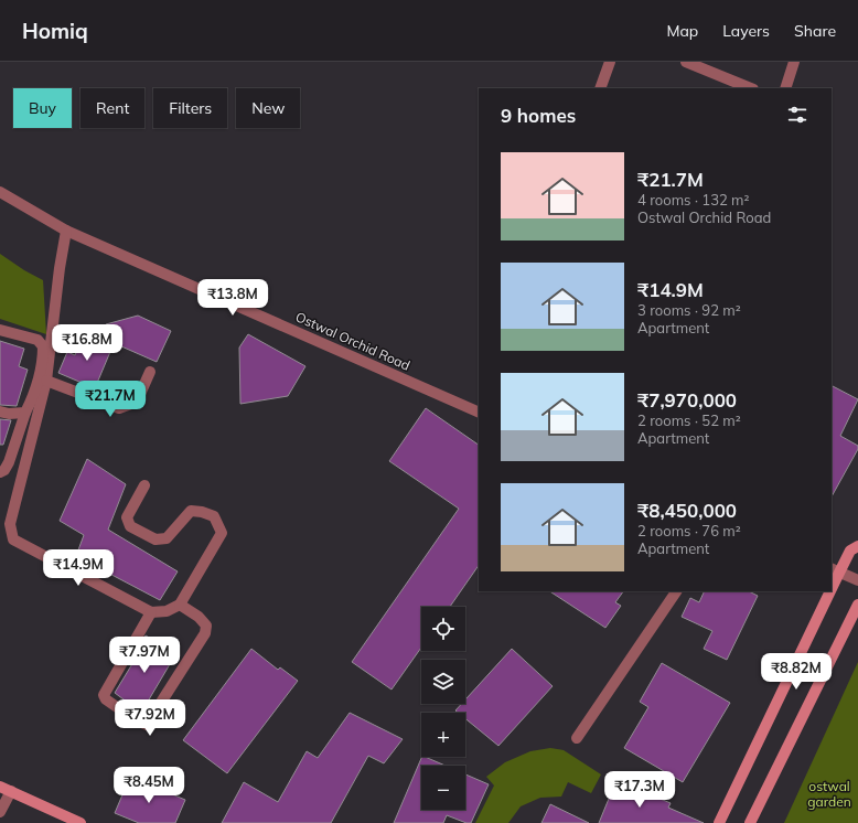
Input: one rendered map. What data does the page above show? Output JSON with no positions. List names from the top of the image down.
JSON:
{
  "streets": {
    "street": ["Ostwal Orchid Road"]
  },
  "parks": ["ostwal garden"],
  "page": {
    "header": "Homiq",
    "nav": ["Map", "Layers", "Share"],
    "chip": [
      "Buy",
      "Rent",
      "Filters",
      "New"
    ],
    "heading": "9 homes",
    "list": [
      {
        "name": "₹21.7M",
        "note": "4 rooms · 132 m² · Ostwal Orchid Road"
      },
      {
        "name": "₹14.9M",
        "note": "3 rooms · 92 m² · Apartment"
      },
      {
        "name": "₹7,970,000",
        "note": "2 rooms · 52 m² · Apartment"
      },
      {
        "name": "₹8,450,000",
        "note": "2 rooms · 76 m² · Apartment"
      }
    ],
    "price": [
      "₹13.8M",
      "₹16.8M",
      "₹21.7M",
      "₹14.9M",
      "₹7.97M",
      "₹8.82M",
      "₹7.92M",
      "₹8.45M",
      "₹17.3M"
    ],
    "map_buttons": ["+", "−"]
  }
}
